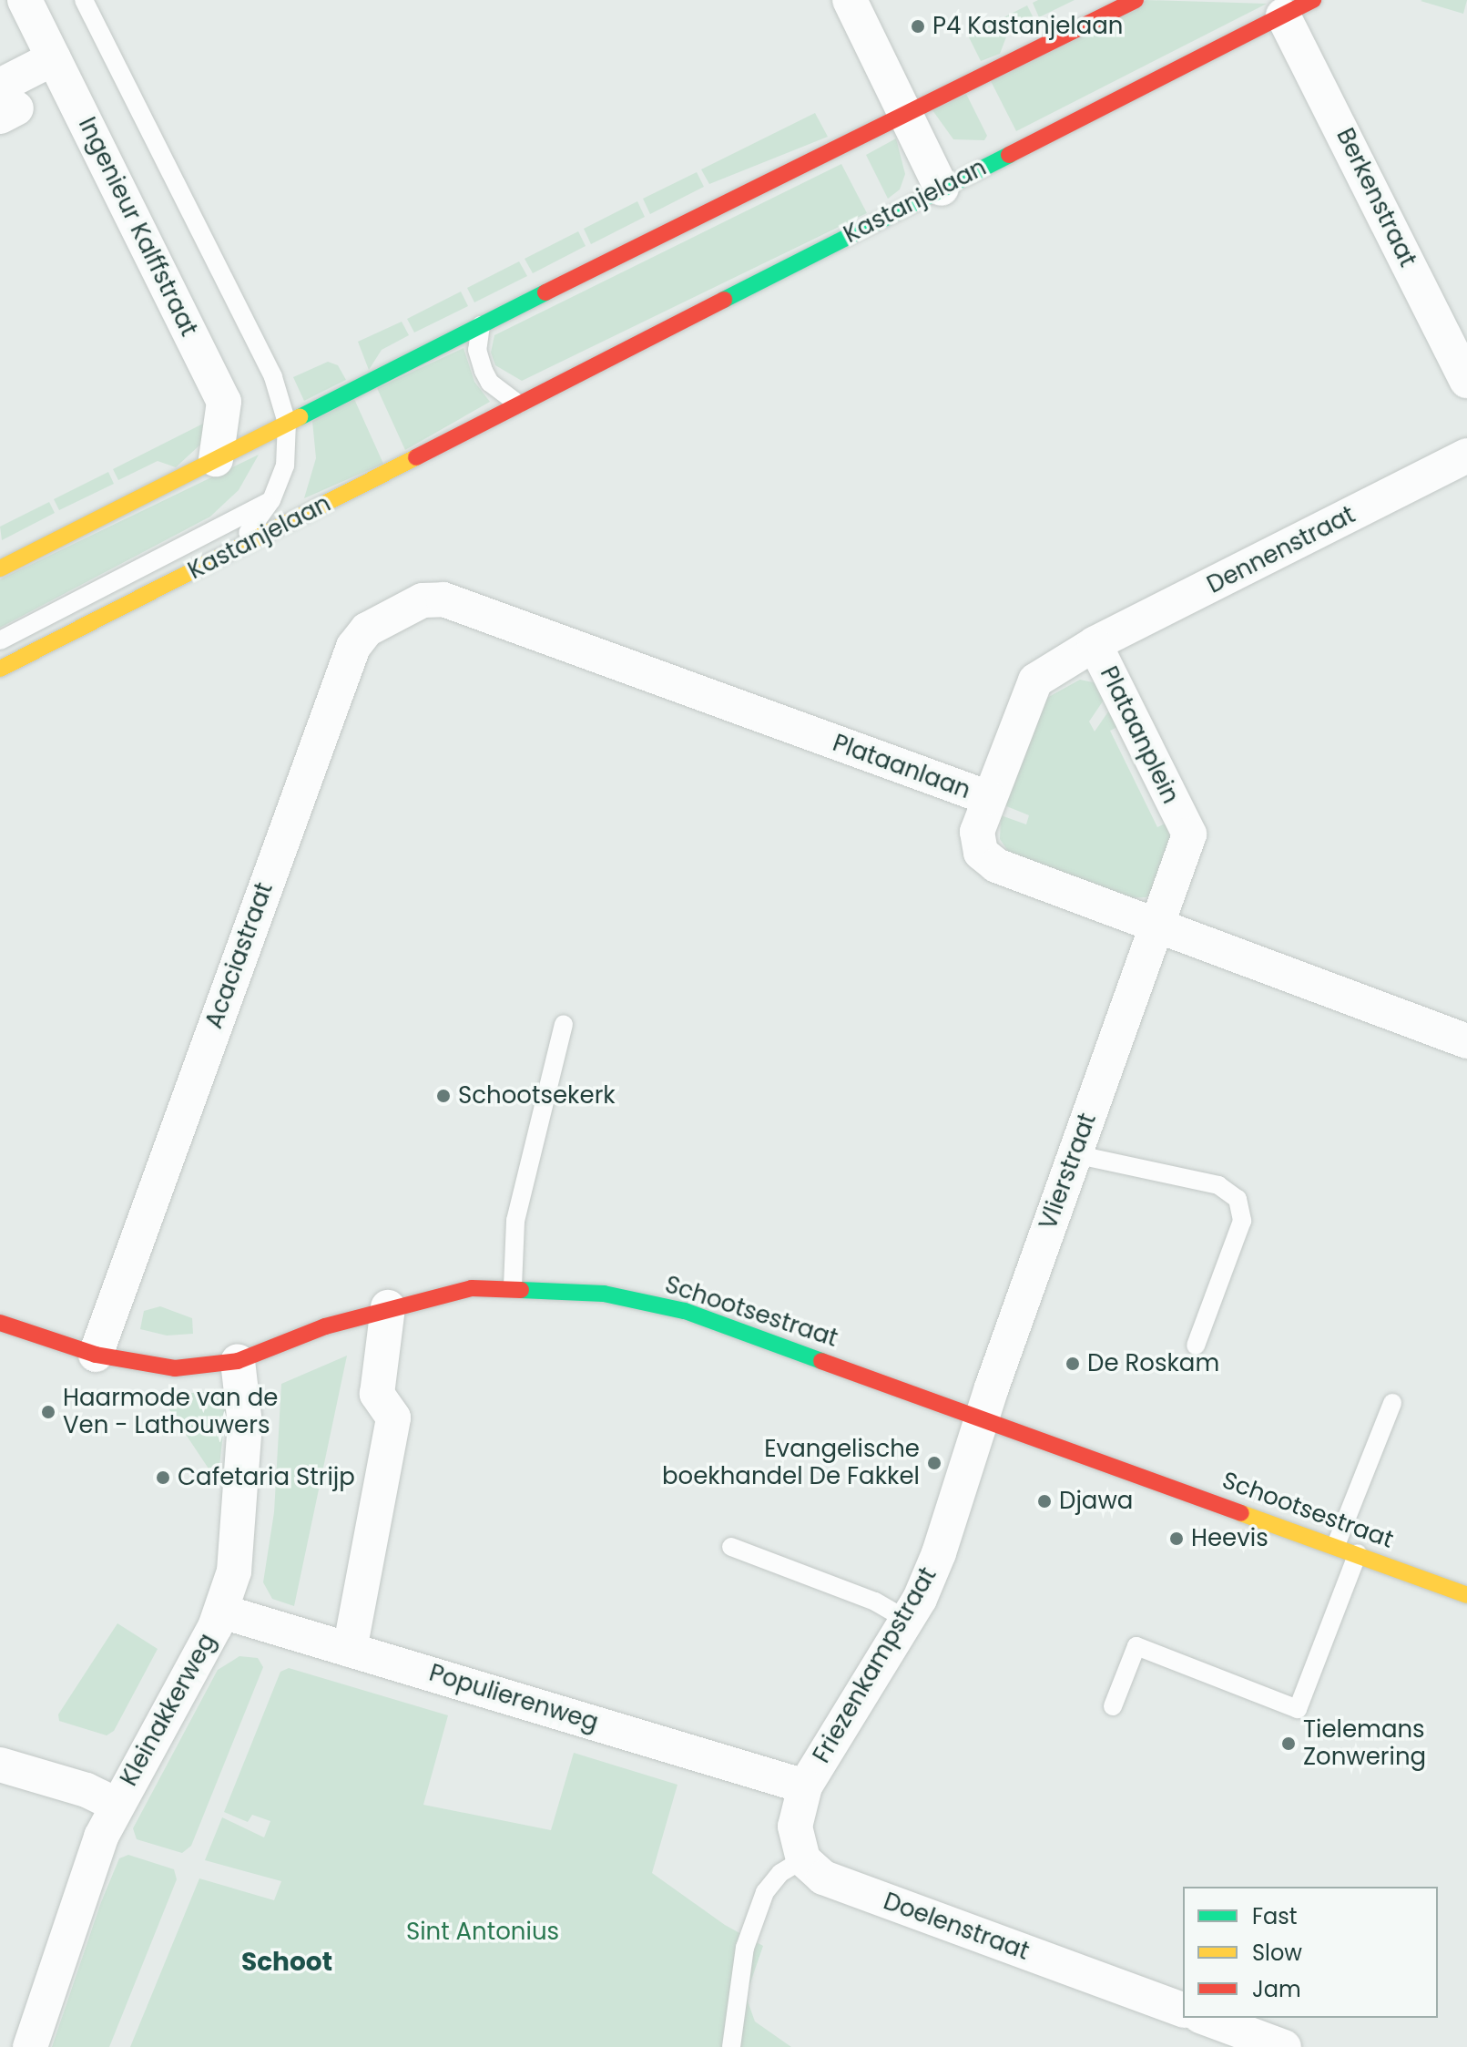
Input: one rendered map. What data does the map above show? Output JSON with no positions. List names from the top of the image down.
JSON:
{
  "streets": {
    "main road": ["Kastanjelaan", "Schootsestraat"],
    "street": [
      "Berkenstraat",
      "Ingenieur Kalffstraat",
      "Dennenstraat",
      "Plataanplein",
      "Plataanlaan",
      "Acaciastraat",
      "Vlierstraat",
      "Friezenkampstraat",
      "Populierenweg",
      "Kleinakkerweg",
      "Doelenstraat"
    ]
  },
  "crossings": [
    ["Berkenstraat", "Kastanjelaan"],
    ["Dennenstraat", "Plataanplein"],
    ["Plataanplein", "Plataanlaan"],
    ["Plataanplein", "Vlierstraat"],
    ["Plataanlaan", "Acaciastraat"],
    ["Plataanlaan", "Vlierstraat"],
    ["Acaciastraat", "Schootsestraat"],
    ["Vlierstraat", "Schootsestraat"],
    ["Vlierstraat", "Friezenkampstraat"],
    ["Schootsestraat", "Friezenkampstraat"],
    ["Schootsestraat", "Kleinakkerweg"],
    ["Friezenkampstraat", "Populierenweg"],
    ["Populierenweg", "Kleinakkerweg"]
  ],
  "districts": ["Schoot"],
  "parks": ["Sint Antonius"],
  "places": [
    "P4 Kastanjelaan",
    "Schootsekerk",
    "De Roskam",
    "Haarmode van de Ven - Lathouwers",
    "Evangelische boekhandel De Fakkel",
    "Cafetaria Strijp",
    "Djawa",
    "Heevis",
    "Tielemans Zonwering"
  ],
  "legend": ["Fast", "Slow", "Jam"]
}
